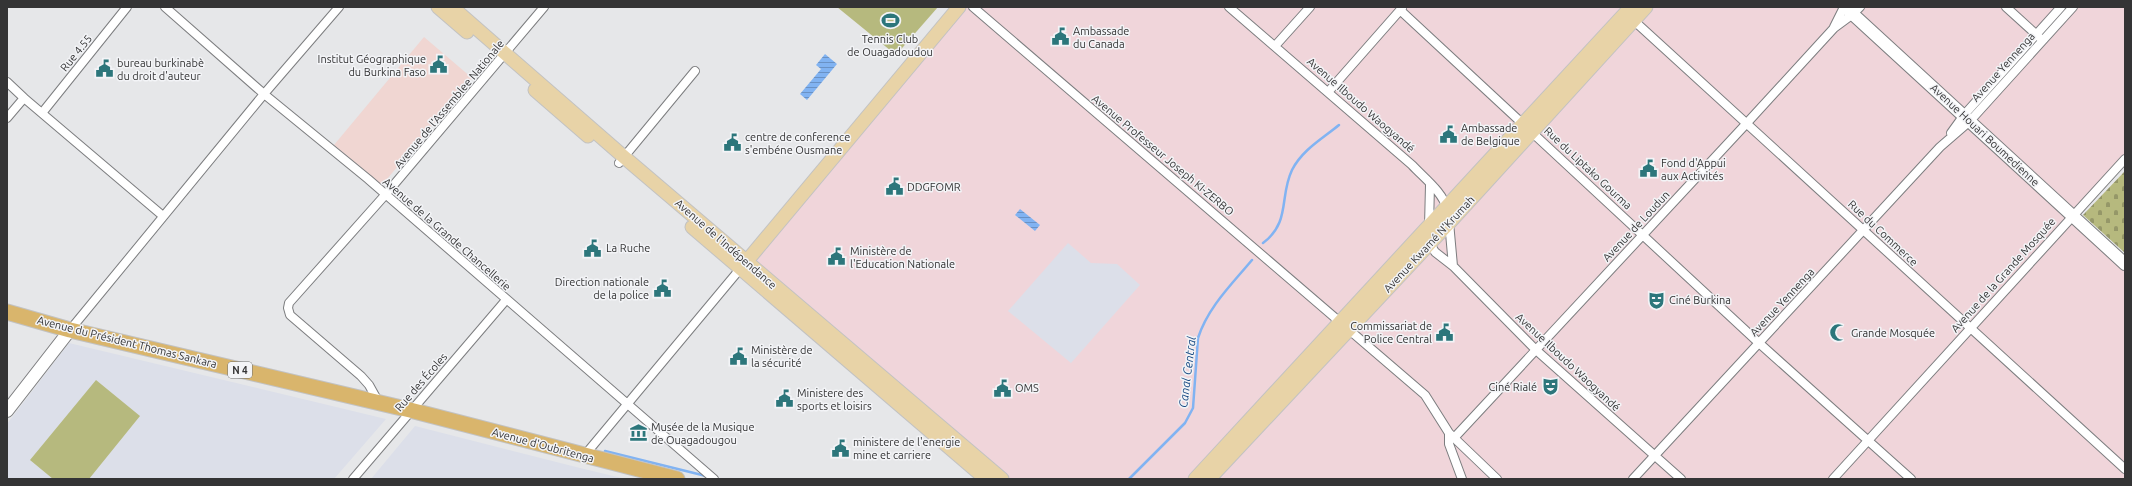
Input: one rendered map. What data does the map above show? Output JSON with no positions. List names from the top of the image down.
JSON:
{
  "streets": {
    "highway": ["Avenue du Président Thomas Sankara", "N 4", "Avenue d'Oubritenga"],
    "main road": ["Avenue Houari Boumedienne", "Avenue de l'Indépendance", "Avenue Kwamé N'Krumah"],
    "street": [
      "Rue 4.55",
      "Avenue Yennenga",
      "Avenue de l'Assemblee Nationale",
      "Avenue Ilboudo Waogyandé",
      "Avenue Professeur Joseph KI-ZERBO",
      "Rue du Liptako Gourma",
      "Avenue de Loudun",
      "Rue du Commerce",
      "Avenue de la Grande Chancellerie",
      "Avenue de la Grande Mosquée",
      "Rue des Écoles"
    ]
  },
  "crossings": [
    ["Avenue Yennenga", "Avenue Ilboudo Waogyandé"],
    ["Avenue Yennenga", "Avenue Houari Boumedienne"],
    ["Avenue Yennenga", "Rue du Liptako Gourma"],
    ["Avenue Yennenga", "Rue du Commerce"],
    ["Avenue de l'Assemblee Nationale", "Avenue de la Grande Chancellerie"],
    ["Avenue de l'Assemblee Nationale", "Avenue de l'Indépendance"],
    ["Avenue de l'Assemblee Nationale", "Avenue du Président Thomas Sankara"],
    ["Avenue Ilboudo Waogyandé", "Avenue de Loudun"],
    ["Avenue Ilboudo Waogyandé", "Avenue Kwamé N'Krumah"],
    ["Avenue Houari Boumedienne", "Avenue de Loudun"],
    ["Avenue Houari Boumedienne", "Avenue de la Grande Mosquée"],
    ["Avenue Professeur Joseph KI-ZERBO", "Avenue de Loudun"],
    ["Avenue Professeur Joseph KI-ZERBO", "Avenue Kwamé N'Krumah"],
    ["Rue du Liptako Gourma", "Avenue de Loudun"],
    ["Rue du Liptako Gourma", "Avenue Kwamé N'Krumah"],
    ["Rue du Liptako Gourma", "Avenue de la Grande Mosquée"],
    ["Avenue de Loudun", "Rue du Commerce"],
    ["Rue du Commerce", "Avenue Kwamé N'Krumah"],
    ["Rue du Commerce", "Avenue de la Grande Mosquée"],
    ["Avenue de la Grande Chancellerie", "Rue des Écoles"],
    ["Avenue du Président Thomas Sankara", "Rue des Écoles"],
    ["Avenue du Président Thomas Sankara", "Avenue d'Oubritenga"],
    ["Rue des Écoles", "Avenue d'Oubritenga"]
  ],
  "water": ["Canal Central"],
  "places": {
    "sports": ["Tennis Club de Ouagadoudou"],
    "public building": [
      "Ambassade du Canada",
      "Institut Géographique du Burkina Faso",
      "bureau burkinabè du droit d'auteur",
      "Ambassade de Belgique",
      "centre de conference s'embéne Ousmane",
      "Fond d'Appui aux Activités",
      "DDGFOMR",
      "La Ruche",
      "Ministère de l'Education Nationale",
      "Direction nationale de la police",
      "Commissariat de Police Central",
      "Ministère de la sécurité",
      "OMS",
      "Ministere des sports et loisirs",
      "ministere de l'energie mine et carriere"
    ],
    "theatre": ["Ciné Burkina", "Ciné Rialé"],
    "mosque": ["Grande Mosquée"],
    "museum": ["Musée de la Musique de Ouagadougou"]
  }
}
